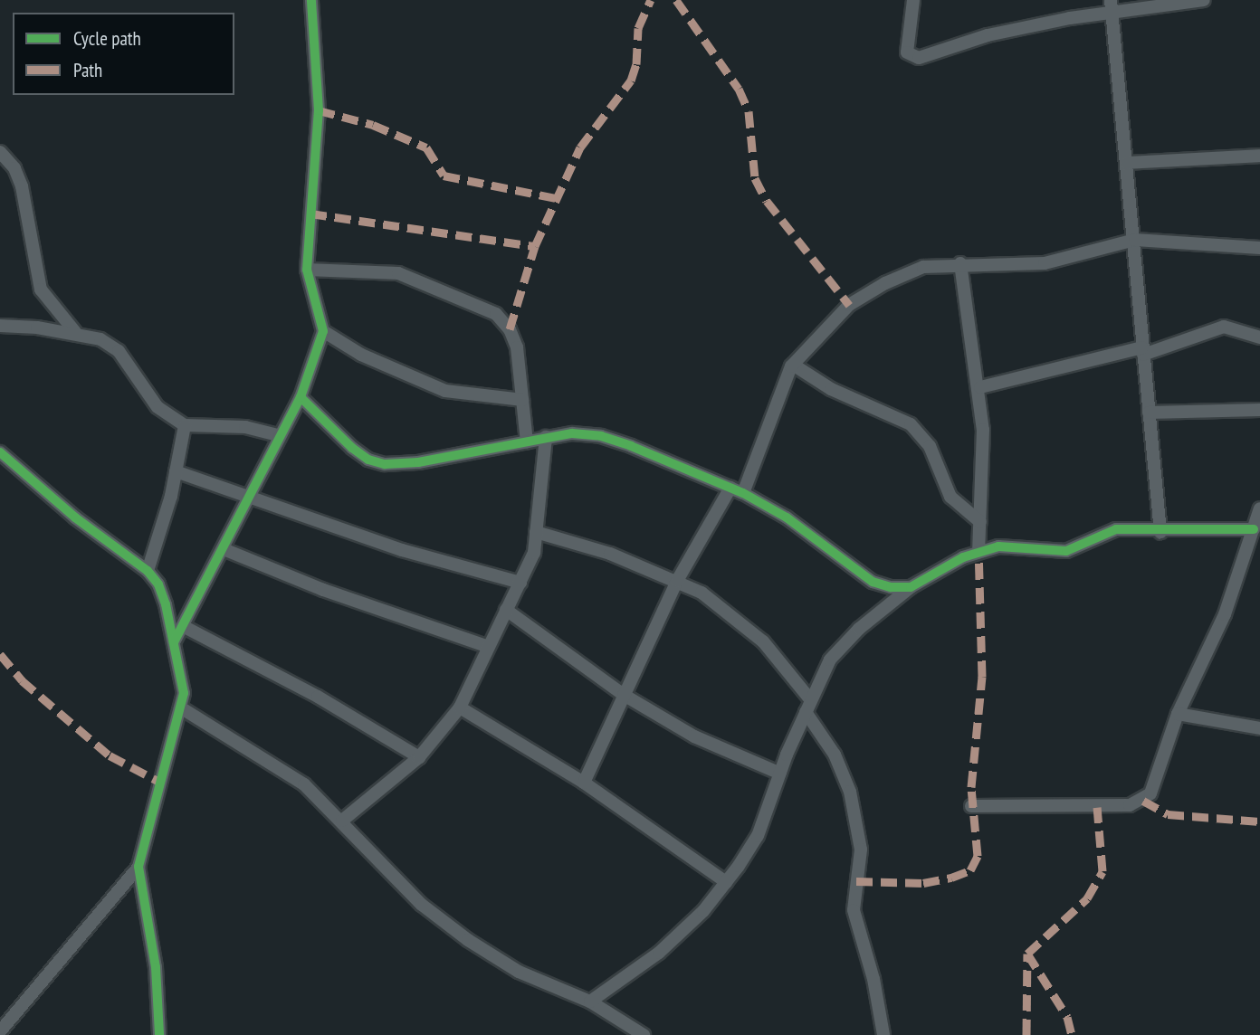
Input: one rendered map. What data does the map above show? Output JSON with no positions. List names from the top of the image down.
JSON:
{
  "legend": ["Cycle path", "Path"]
}
